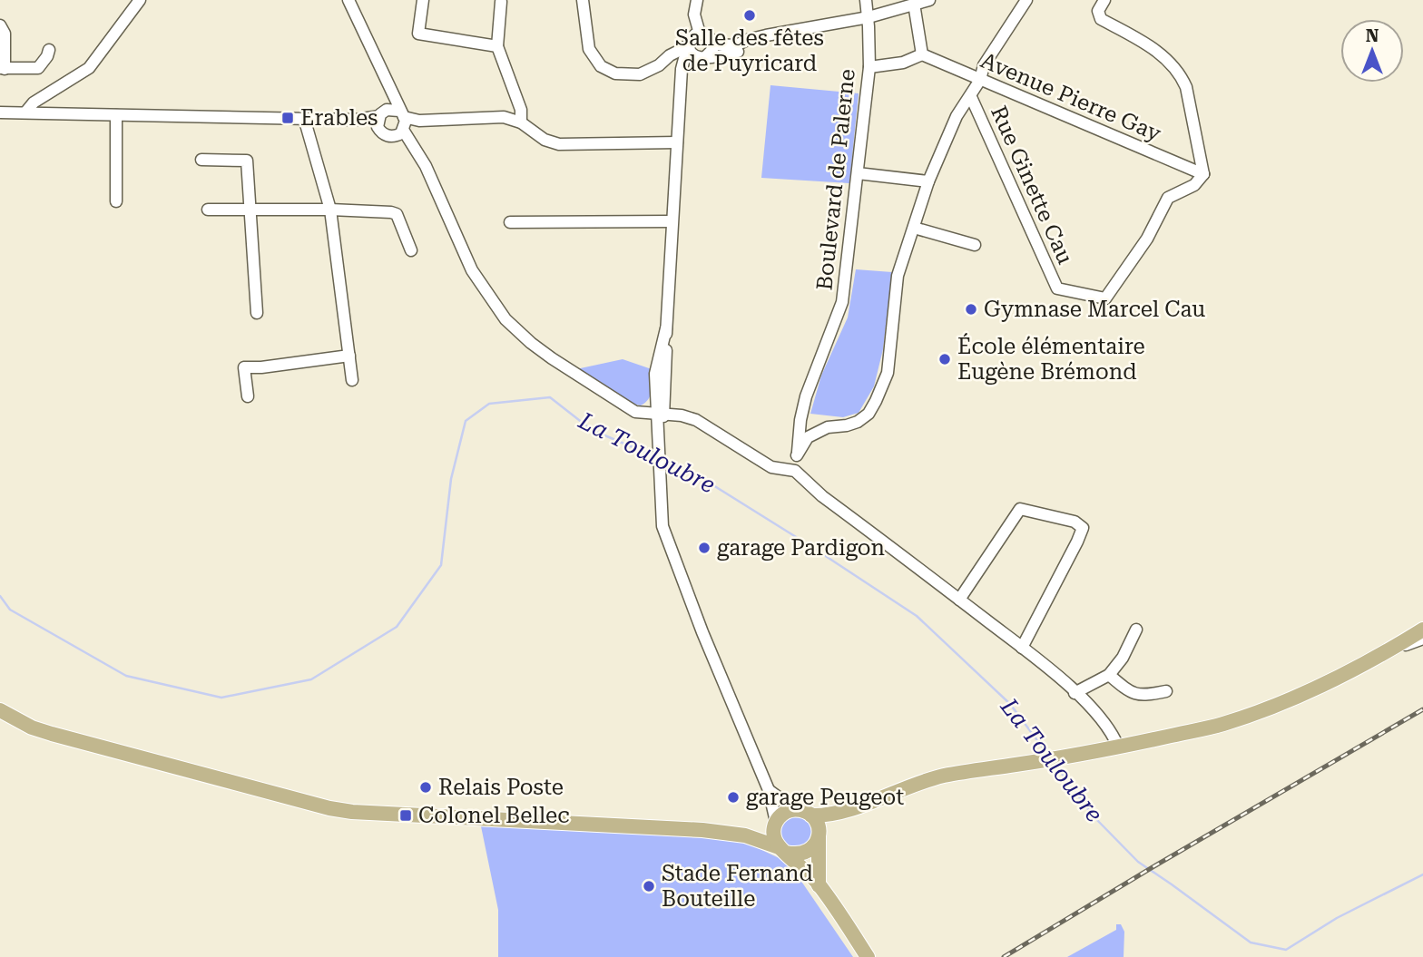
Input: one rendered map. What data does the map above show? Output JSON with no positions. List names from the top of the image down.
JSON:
{
  "streets": {
    "street": ["Avenue Pierre Gay", "Boulevard de Palerne", "Rue Ginette Cau"]
  },
  "crossings": [
    ["Avenue Pierre Gay", "Rue Ginette Cau"]
  ],
  "water": ["La Touloubre"],
  "places": {
    "other": [
      "Salle des fêtes de Puyricard",
      "Gymnase Marcel Cau",
      "École élémentaire Eugène Brémond",
      "garage Pardigon",
      "Relais Poste",
      "garage Peugeot",
      "Stade Fernand Bouteille"
    ],
    "transit": ["Erables", "Colonel Bellec"]
  },
  "north": "top"
}
